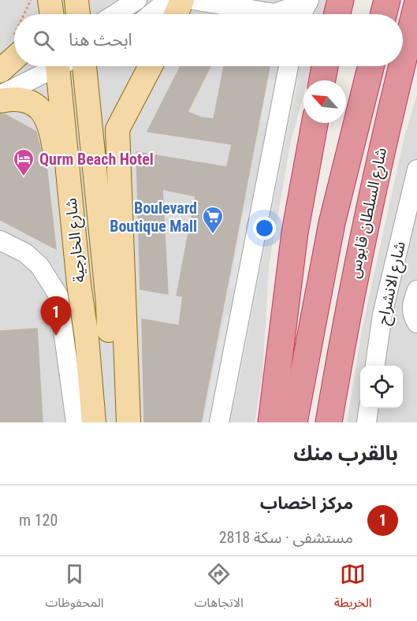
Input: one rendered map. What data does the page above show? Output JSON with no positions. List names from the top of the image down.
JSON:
{
  "streets": {
    "highway": ["شارع السلطان قابوس"],
    "main road": ["شارع الخارجية"],
    "street": ["شارع الانشراح"]
  },
  "places": {
    "hotel": ["Qurm Beach Hotel"],
    "supermarket": ["Boulevard Boutique Mall"]
  },
  "north": "top left",
  "page": {
    "search": "ابحث هنا",
    "pins": "1",
    "heading": "بالقرب منك",
    "list": [
      {
        "mark": "1",
        "name": "مركز اخصاب",
        "note": "مستشفى · سكة 2818",
        "value": "120 m"
      }
    ],
    "nav": ["الخريطة", "الاتجاهات", "المحفوظات"]
  }
}
